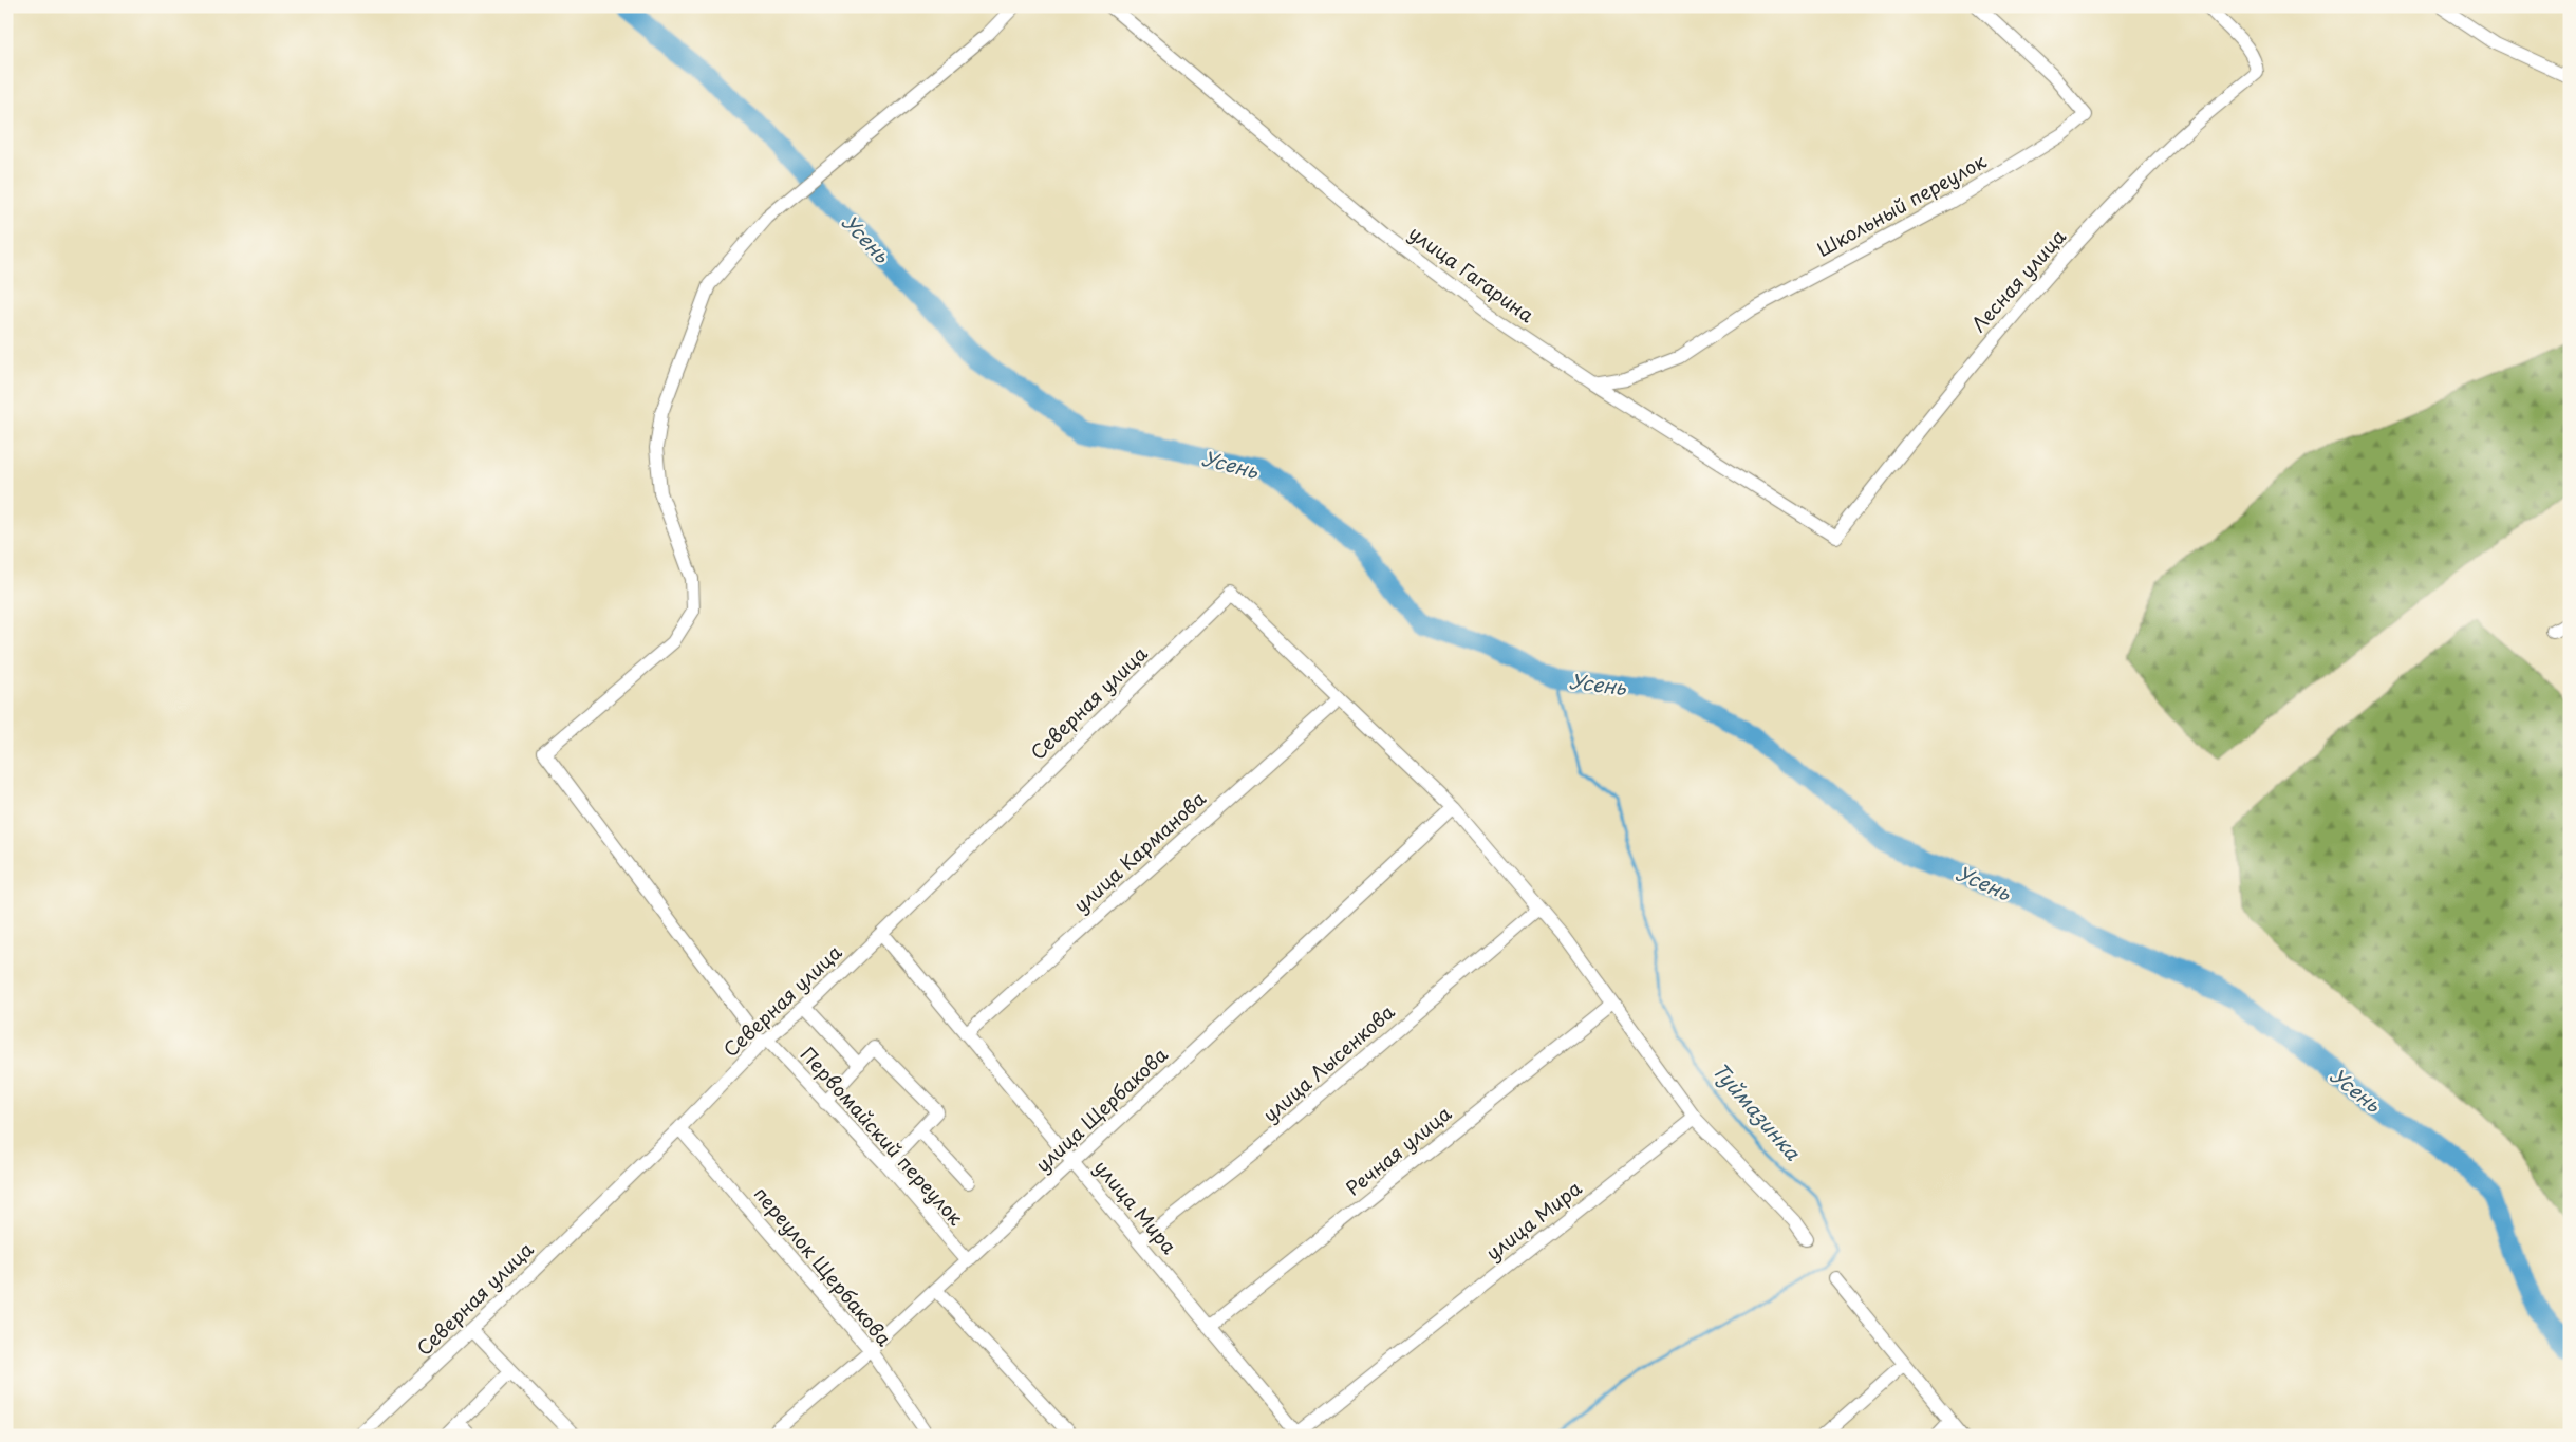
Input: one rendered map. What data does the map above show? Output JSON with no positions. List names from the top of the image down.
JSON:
{
  "streets": {
    "street": [
      "Школьный переулок",
      "улица Гагарина",
      "Лесная улица",
      "Северная улица",
      "улица Карманова",
      "улица Лысенкова",
      "улица Щербакова",
      "Первомайский переулок",
      "Речная улица",
      "улица Мира",
      "переулок Щербакова"
    ]
  },
  "crossings": [
    ["Школьный переулок", "улица Гагарина"],
    ["улица Гагарина", "Лесная улица"],
    ["Северная улица", "улица Карманова"],
    ["Северная улица", "Первомайский переулок"],
    ["Северная улица", "улица Мира"],
    ["Северная улица", "переулок Щербакова"],
    ["улица Карманова", "улица Мира"],
    ["улица Лысенкова", "улица Мира"],
    ["улица Щербакова", "Первомайский переулок"],
    ["улица Щербакова", "улица Мира"],
    ["улица Щербакова", "переулок Щербакова"],
    ["Речная улица", "улица Мира"]
  ],
  "water": ["Усень", "Туймазинка"]
}
